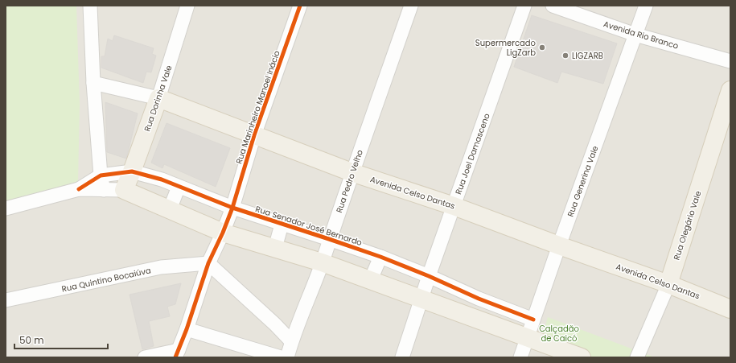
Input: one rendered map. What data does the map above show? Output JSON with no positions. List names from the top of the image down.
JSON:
{
  "streets": {
    "main road": [
      "Rua Dorinha Vale",
      "Avenida Celso Dantas",
      "Rua Senador José Bernardo",
      "Rua Olegário Vale"
    ],
    "street": [
      "Avenida Rio Branco",
      "Rua Marinheiro Manoel Inácio",
      "Rua Joel Damasceno",
      "Rua Pedro Velho",
      "Rua Generina Vale",
      "Rua Quintino Bocaiúva"
    ]
  },
  "crossings": [
    ["Avenida Rio Branco", "Rua Generina Vale"],
    ["Rua Dorinha Vale", "Avenida Celso Dantas"],
    ["Rua Dorinha Vale", "Rua Senador José Bernardo"],
    ["Rua Marinheiro Manoel Inácio", "Avenida Celso Dantas"],
    ["Rua Marinheiro Manoel Inácio", "Rua Senador José Bernardo"],
    ["Rua Marinheiro Manoel Inácio", "Rua Quintino Bocaiúva"],
    ["Rua Joel Damasceno", "Avenida Celso Dantas"],
    ["Rua Joel Damasceno", "Rua Senador José Bernardo"],
    ["Rua Pedro Velho", "Avenida Celso Dantas"],
    ["Rua Pedro Velho", "Rua Senador José Bernardo"],
    ["Rua Generina Vale", "Avenida Celso Dantas"],
    ["Rua Generina Vale", "Rua Senador José Bernardo"],
    ["Avenida Celso Dantas", "Rua Olegário Vale"]
  ],
  "parks": ["Calçadão de Caicó"],
  "places": ["Supermercado LigZarb", "LIGZARB"],
  "scale_bar": "50 m"
}
